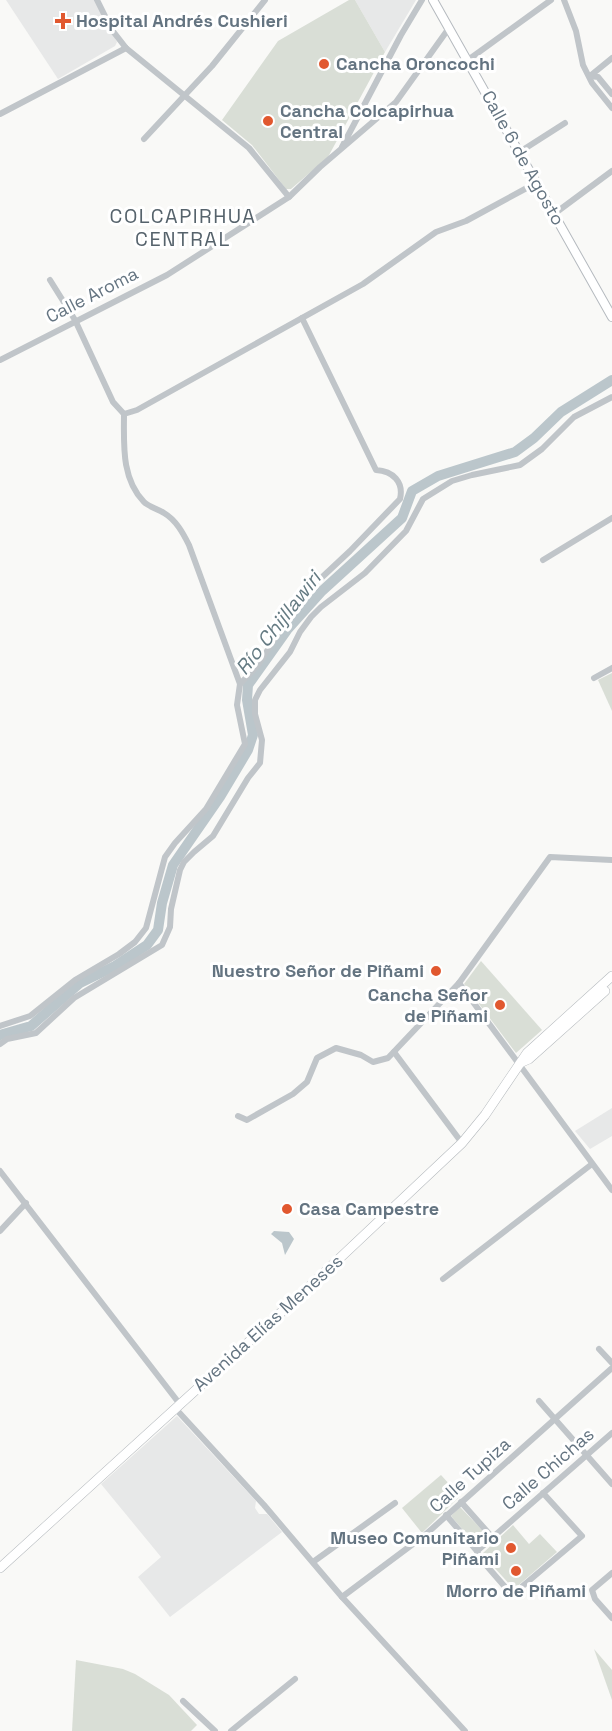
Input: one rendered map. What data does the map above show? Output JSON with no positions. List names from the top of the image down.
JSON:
{
  "streets": {
    "main road": ["Calle 6 de Agosto", "Avenida Elías Meneses"],
    "street": ["Calle Aroma", "Calle Chichas", "Calle Tupiza"]
  },
  "crossings": [
    ["Calle 6 de Agosto", "Calle Aroma"]
  ],
  "districts": ["COLCAPIRHUA CENTRAL"],
  "water": ["Río Chijllawiri"],
  "places": {
    "health": ["Hospital Andrés Cushieri"],
    "other": [
      "Cancha Oroncochi",
      "Cancha Colcapirhua Central",
      "Nuestro Señor de Piñami",
      "Cancha Señor de Piñami",
      "Casa Campestre",
      "Museo Comunitario Piñami",
      "Morro de Piñami"
    ]
  }
}
